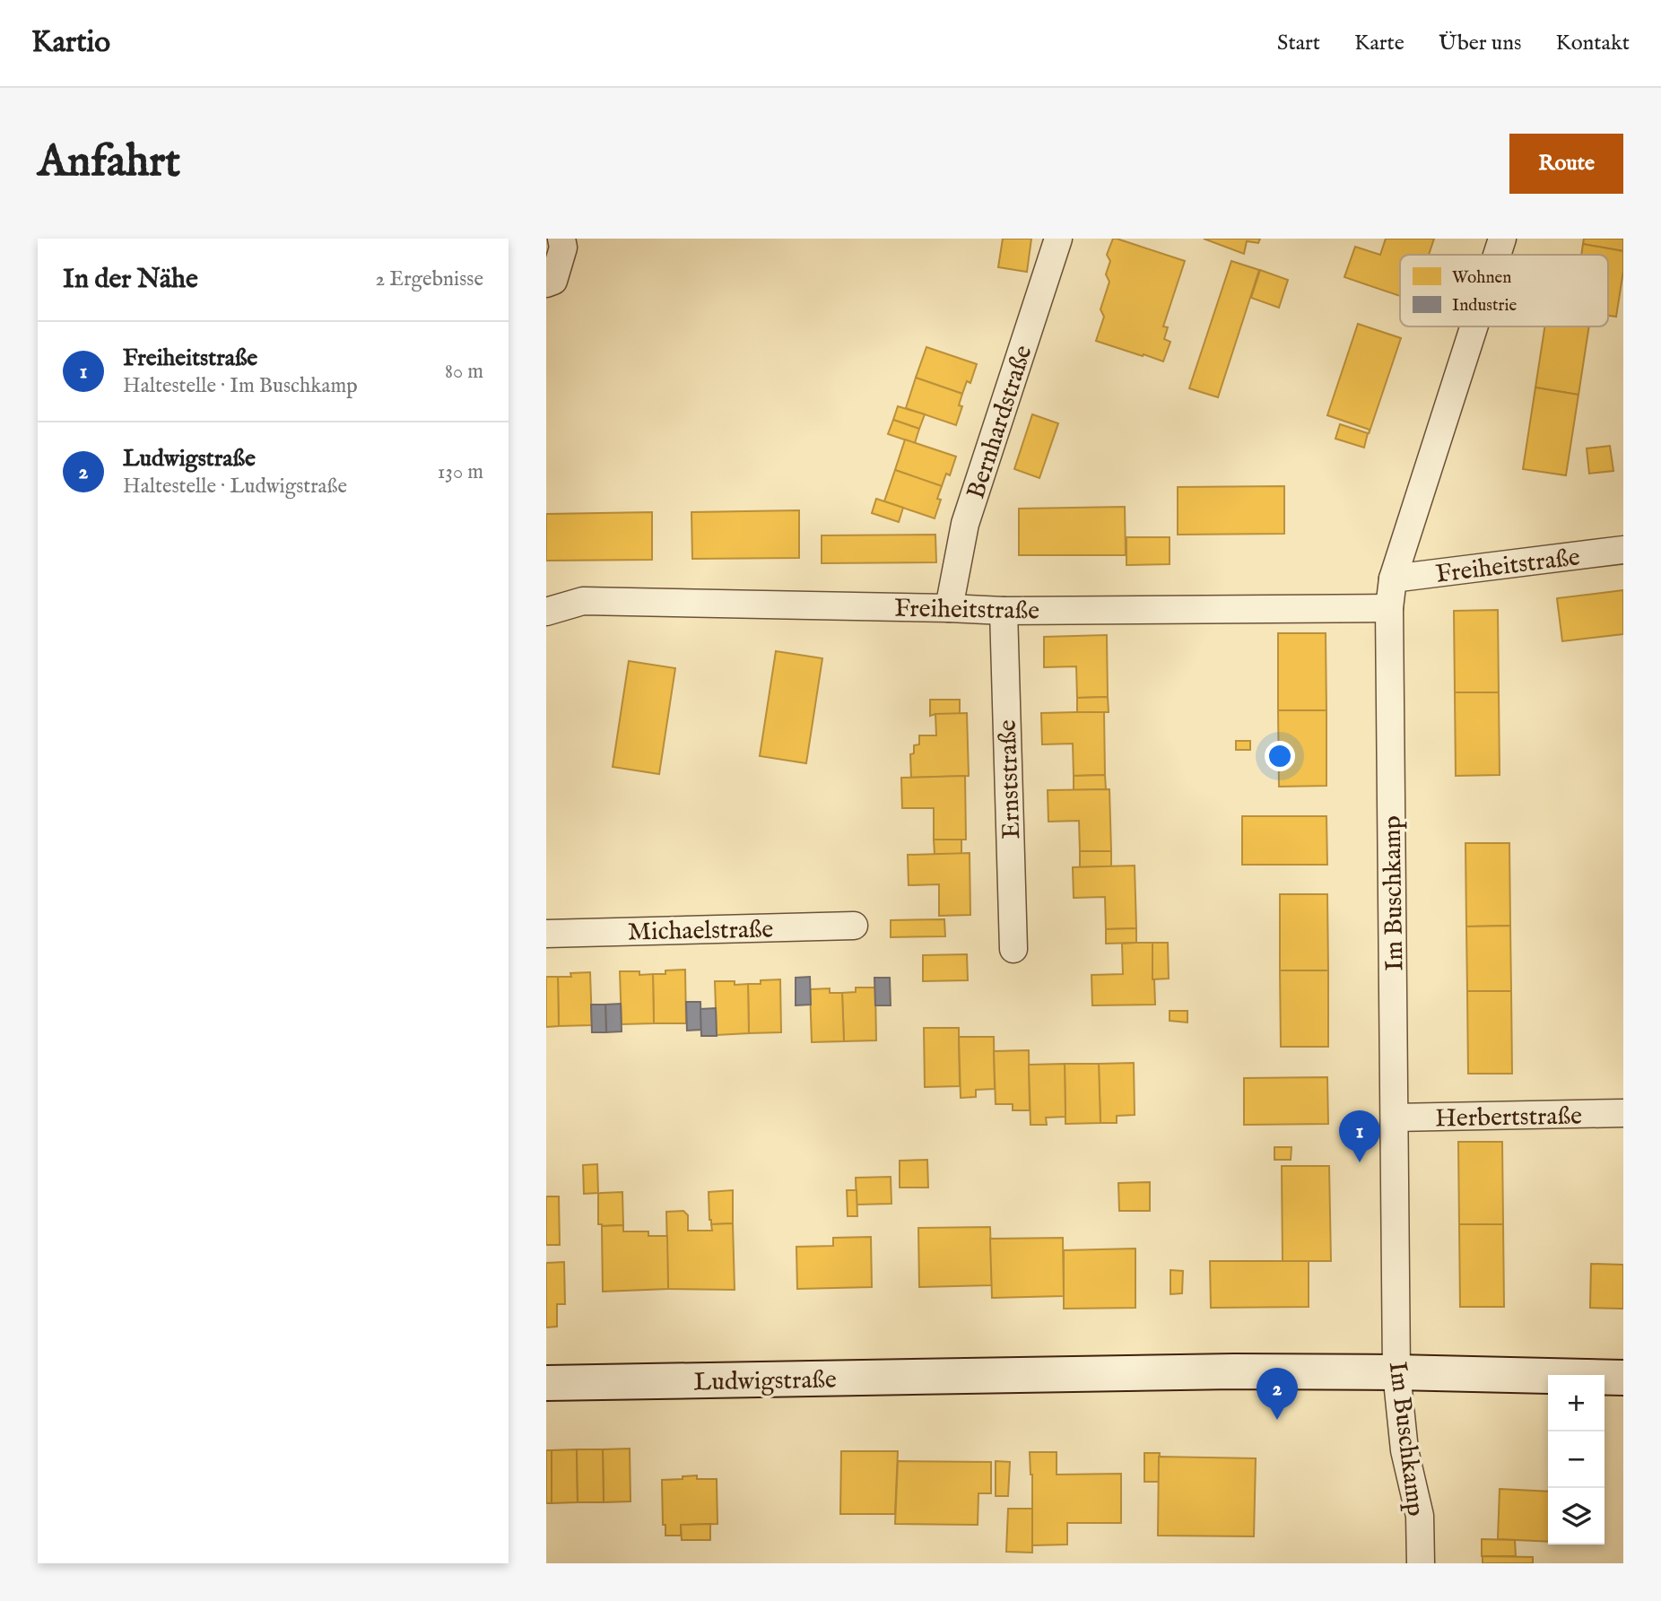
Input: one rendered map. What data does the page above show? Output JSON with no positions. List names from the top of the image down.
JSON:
{
  "streets": {
    "main road": ["Ludwigstraße"],
    "street": [
      "Bernhardstraße",
      "Freiheitstraße",
      "Ernststraße",
      "Im Buschkamp",
      "Michaelstraße",
      "Herbertstraße"
    ]
  },
  "crossings": [
    ["Bernhardstraße", "Freiheitstraße"],
    ["Freiheitstraße", "Ernststraße"],
    ["Freiheitstraße", "Im Buschkamp"],
    ["Im Buschkamp", "Herbertstraße"],
    ["Im Buschkamp", "Ludwigstraße"]
  ],
  "legend": ["Wohnen", "Industrie"],
  "page": {
    "header": "Kartio",
    "nav": [
      "Start",
      "Karte",
      "Über uns",
      "Kontakt"
    ],
    "buttons": "Route",
    "title": "Anfahrt",
    "heading": ["In der Nähe", "2 Ergebnisse"],
    "list": [
      {
        "mark": "1",
        "name": "Freiheitstraße",
        "note": "Haltestelle · Im Buschkamp",
        "value": "80 m"
      },
      {
        "mark": "2",
        "name": "Ludwigstraße",
        "note": "Haltestelle · Ludwigstraße",
        "value": "130 m"
      }
    ],
    "pins": ["1", "2"],
    "map_buttons": ["+", "−"]
  }
}
